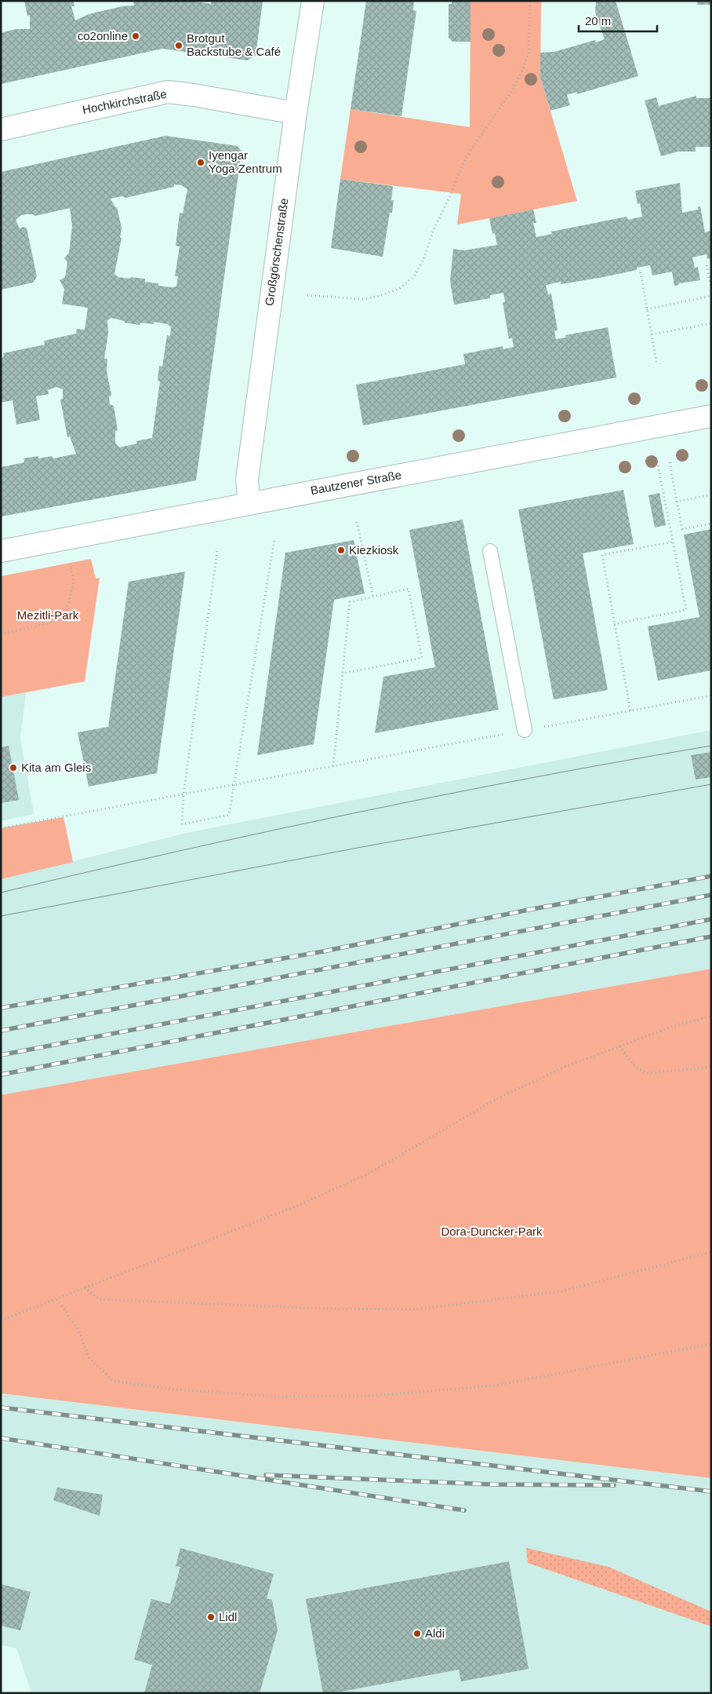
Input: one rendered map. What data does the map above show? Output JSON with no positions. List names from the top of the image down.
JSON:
{
  "streets": {
    "street": ["Hochkirchstraße", "Großgörschenstraße", "Bautzener Straße"]
  },
  "crossings": [
    ["Hochkirchstraße", "Großgörschenstraße"],
    ["Großgörschenstraße", "Bautzener Straße"]
  ],
  "parks": ["Mezitli-Park", "Dora-Duncker-Park"],
  "places": [
    "co2online",
    "Brotgut Backstube & Café",
    "Iyengar Yoga Zentrum",
    "Kiezkiosk",
    "Kita am Gleis",
    "Lidl",
    "Aldi"
  ],
  "scale_bar": "20 m"
}
